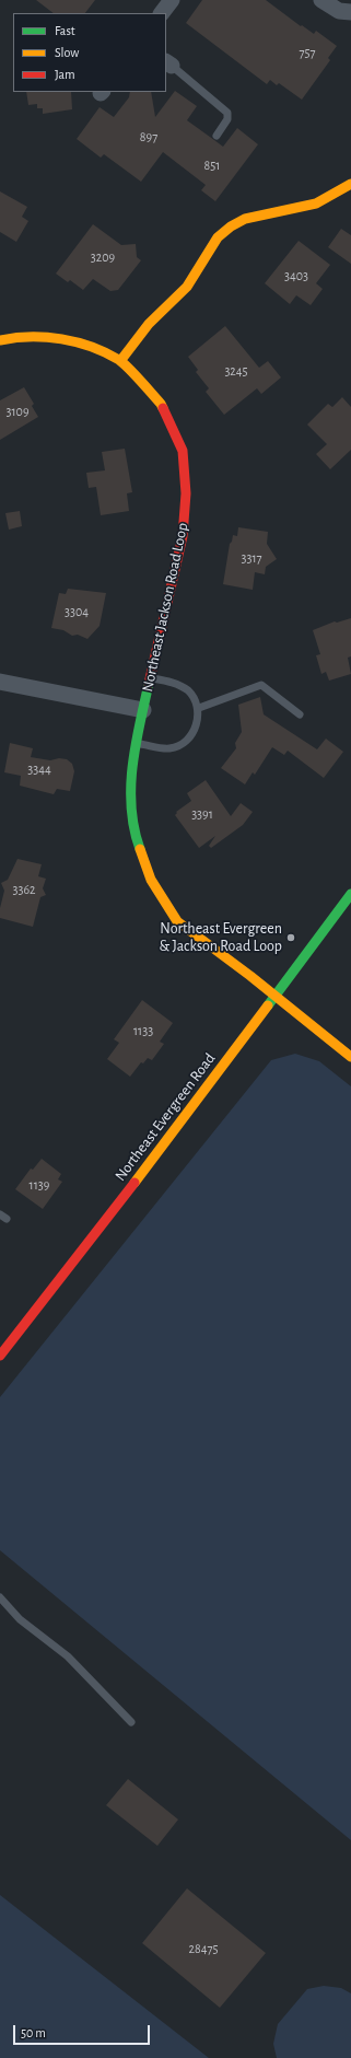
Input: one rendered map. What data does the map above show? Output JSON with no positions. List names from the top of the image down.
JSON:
{
  "streets": {
    "street": ["Northeast Jackson Road Loop", "Northeast Evergreen Road"]
  },
  "crossings": [
    ["Northeast Jackson Road Loop", "Northeast Evergreen Road"]
  ],
  "places": ["Northeast Evergreen & Jackson Road Loop"],
  "house_numbers": [
    "757",
    "897",
    "851",
    "3209",
    "3403",
    "3245",
    "3109",
    "3317",
    "3304",
    "3344",
    "3391",
    "3362",
    "1133",
    "1139",
    "28475"
  ],
  "legend": ["Fast", "Slow", "Jam"],
  "scale_bar": "50 m"
}
